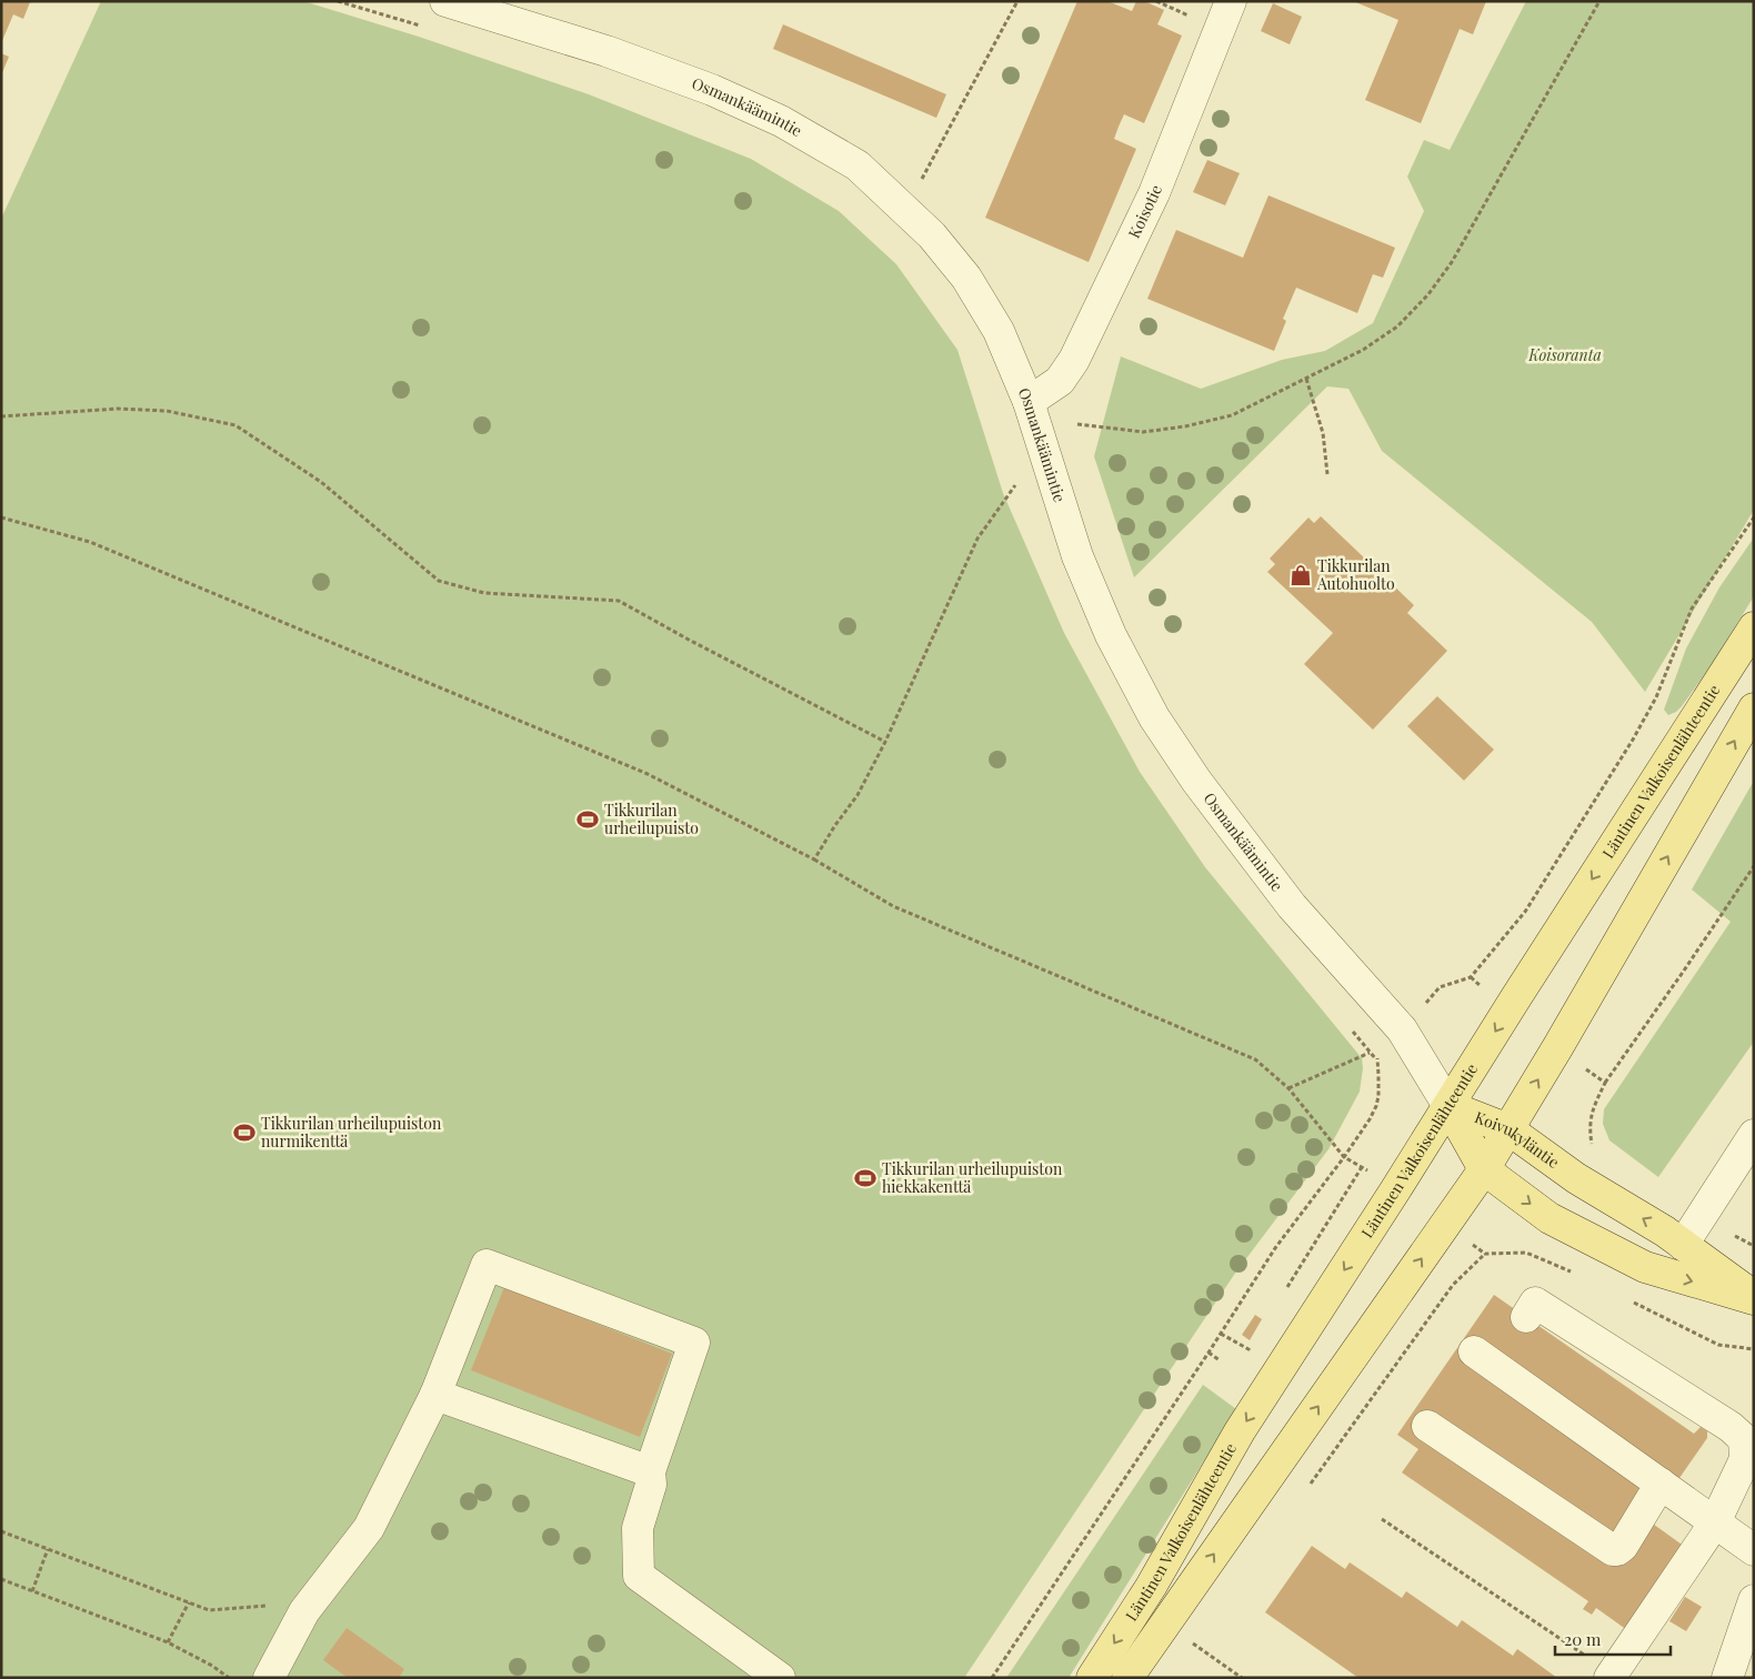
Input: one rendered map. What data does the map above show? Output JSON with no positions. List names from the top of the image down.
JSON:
{
  "streets": {
    "main road": ["Läntinen Valkoisenlähteentie", "Koivukyläntie"],
    "street": ["Osmankäämintie", "Koisotie"]
  },
  "crossings": [
    ["Osmankäämintie", "Koisotie"],
    ["Osmankäämintie", "Läntinen Valkoisenlähteentie"],
    ["Osmankäämintie", "Koivukyläntie"],
    ["Läntinen Valkoisenlähteentie", "Koivukyläntie"]
  ],
  "parks": ["Koisoranta"],
  "places": {
    "shop": ["Tikkurilan Autohuolto"],
    "sports": ["Tikkurilan urheilupuisto", "Tikkurilan urheilupuiston nurmikenttä", "Tikkurilan urheilupuiston hiekkakenttä"]
  },
  "scale_bar": "20 m"
}
